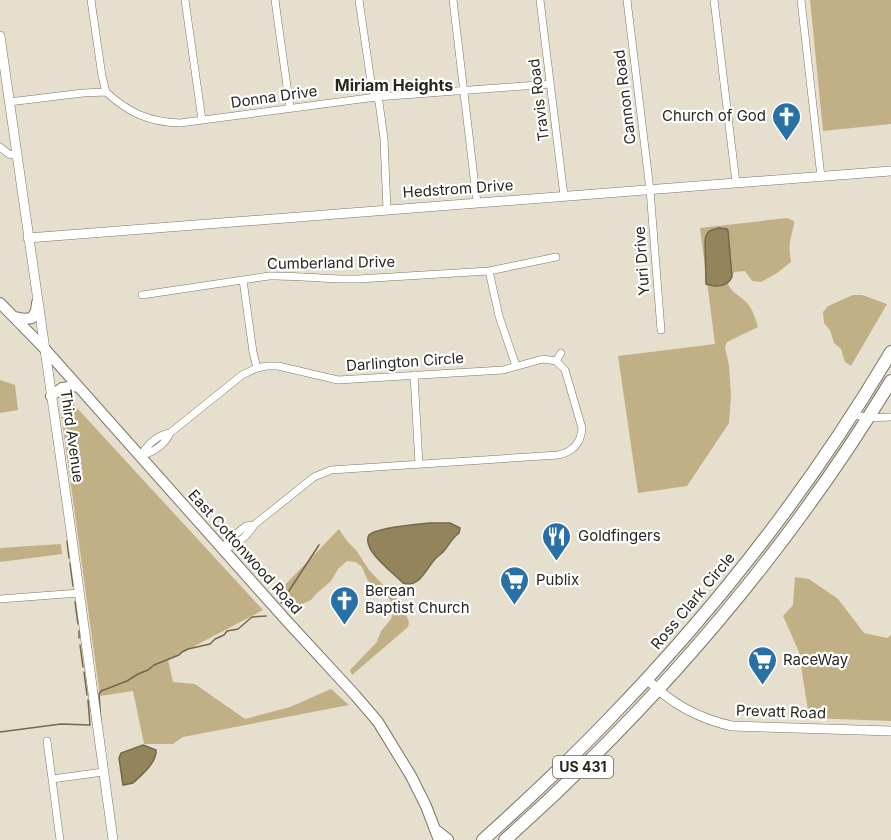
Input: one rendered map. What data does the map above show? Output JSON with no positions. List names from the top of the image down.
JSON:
{
  "streets": {
    "highway": ["Ross Clark Circle", "US 431"],
    "main road": ["East Cottonwood Road"],
    "street": [
      "Donna Drive",
      "Cannon Road",
      "Travis Road",
      "Hedstrom Drive",
      "Yuri Drive",
      "Cumberland Drive",
      "Darlington Circle",
      "Third Avenue",
      "Prevatt Road"
    ]
  },
  "crossings": [
    ["Donna Drive", "Travis Road"],
    ["Cannon Road", "Hedstrom Drive"],
    ["Cannon Road", "Yuri Drive"],
    ["Travis Road", "Hedstrom Drive"],
    ["Hedstrom Drive", "Yuri Drive"],
    ["Hedstrom Drive", "Third Avenue"],
    ["Third Avenue", "East Cottonwood Road"],
    ["Ross Clark Circle", "Prevatt Road"]
  ],
  "districts": ["Miriam Heights"],
  "places": {
    "church": ["Church of God", "Berean Baptist Church"],
    "restaurant": ["Goldfingers"],
    "supermarket": ["Publix", "RaceWay"]
  }
}
